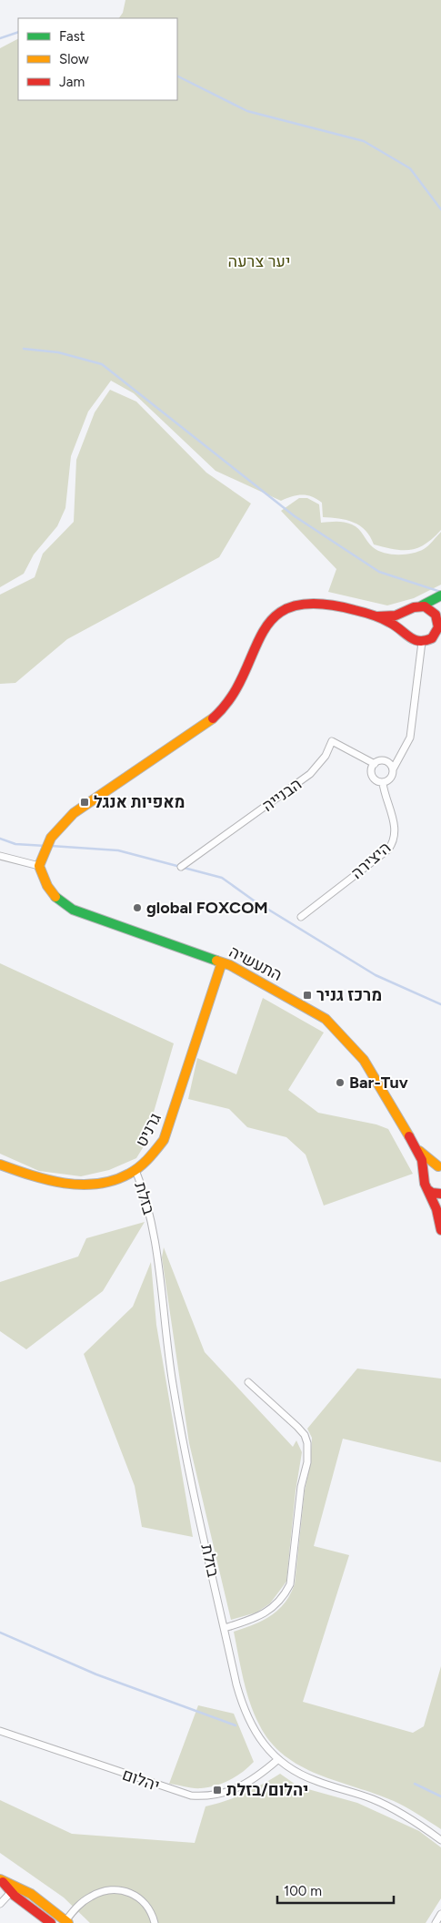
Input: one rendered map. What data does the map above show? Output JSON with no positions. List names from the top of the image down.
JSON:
{
  "streets": {
    "street": [
      "הבנייה",
      "היצירה",
      "התעשיה",
      "גרניט",
      "בזלת",
      "יהלום"
    ]
  },
  "crossings": [
    ["הבנייה", "היצירה"],
    ["התעשיה", "גרניט"],
    ["גרניט", "בזלת"],
    ["בזלת", "יהלום"]
  ],
  "parks": ["יער צרעה"],
  "places": {
    "transit": ["מאפיות אנגל", "מרכז גניר", "יהלום/בזלת"],
    "other": ["global FOXCOM", "Bar-Tuv"]
  },
  "legend": ["Fast", "Slow", "Jam"],
  "scale_bar": "100 m"
}
